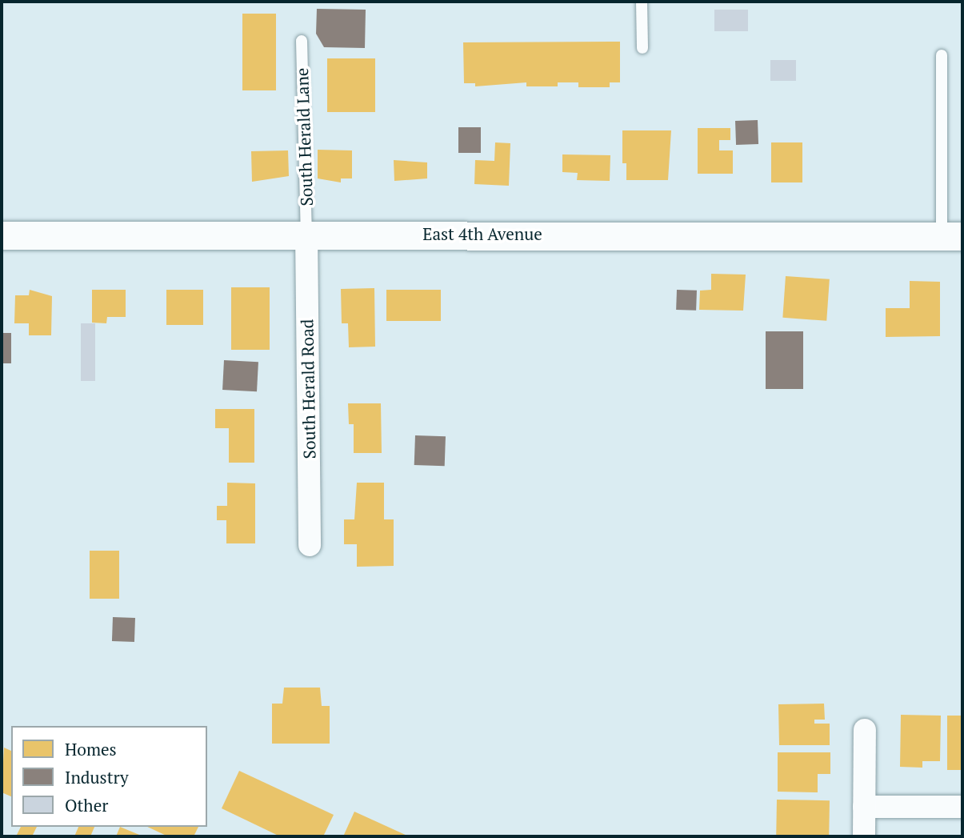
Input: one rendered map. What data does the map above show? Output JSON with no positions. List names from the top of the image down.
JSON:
{
  "streets": {
    "street": ["East 4th Avenue", "South Herald Road"],
    "lane": ["South Herald Lane"]
  },
  "crossings": [
    ["South Herald Lane", "East 4th Avenue"],
    ["South Herald Lane", "South Herald Road"],
    ["East 4th Avenue", "South Herald Road"]
  ],
  "legend": ["Homes", "Industry", "Other"]
}
